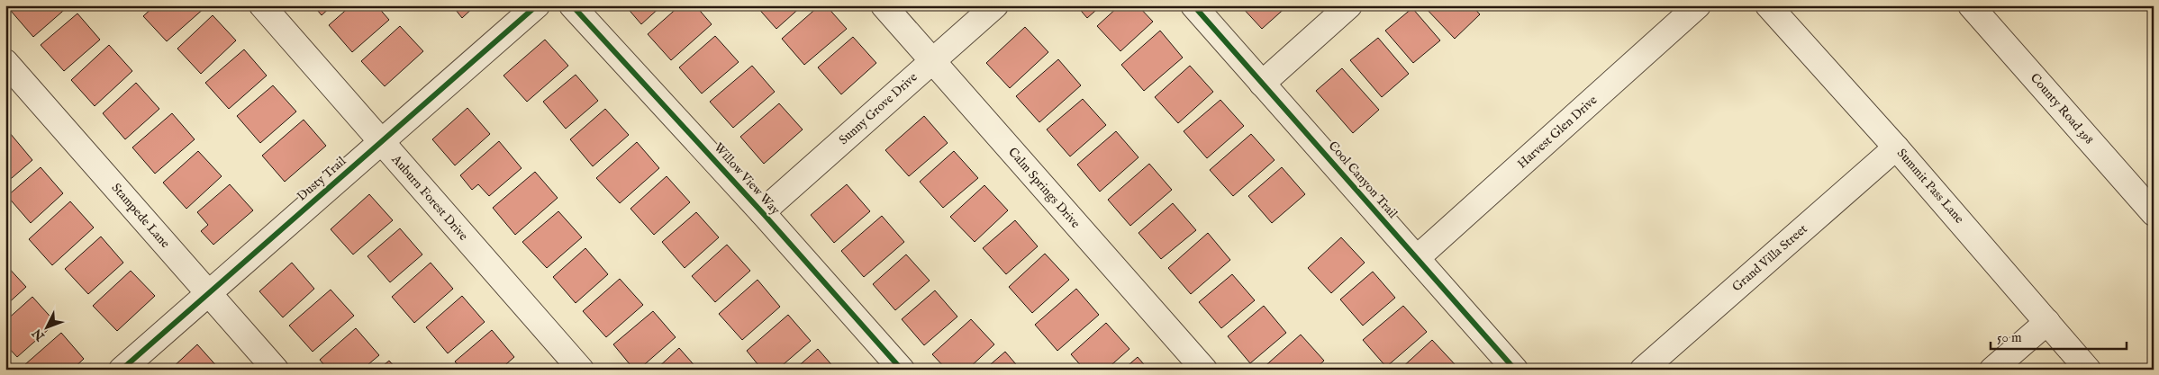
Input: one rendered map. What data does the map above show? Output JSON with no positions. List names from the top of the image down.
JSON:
{
  "streets": {
    "street": [
      "Sunny Grove Drive",
      "County Road 398",
      "Harvest Glen Drive",
      "Dusty Trail",
      "Willow View Way",
      "Cool Canyon Trail",
      "Summit Pass Lane",
      "Calm Springs Drive",
      "Auburn Forest Drive",
      "Stampede Lane",
      "Grand Villa Street"
    ]
  },
  "crossings": [
    ["Sunny Grove Drive", "Willow View Way"],
    ["Sunny Grove Drive", "Calm Springs Drive"],
    ["Harvest Glen Drive", "Cool Canyon Trail"],
    ["Dusty Trail", "Auburn Forest Drive"],
    ["Dusty Trail", "Stampede Lane"],
    ["Summit Pass Lane", "Grand Villa Street"]
  ],
  "scale_bar": "50 m",
  "north": "bottom left"
}
